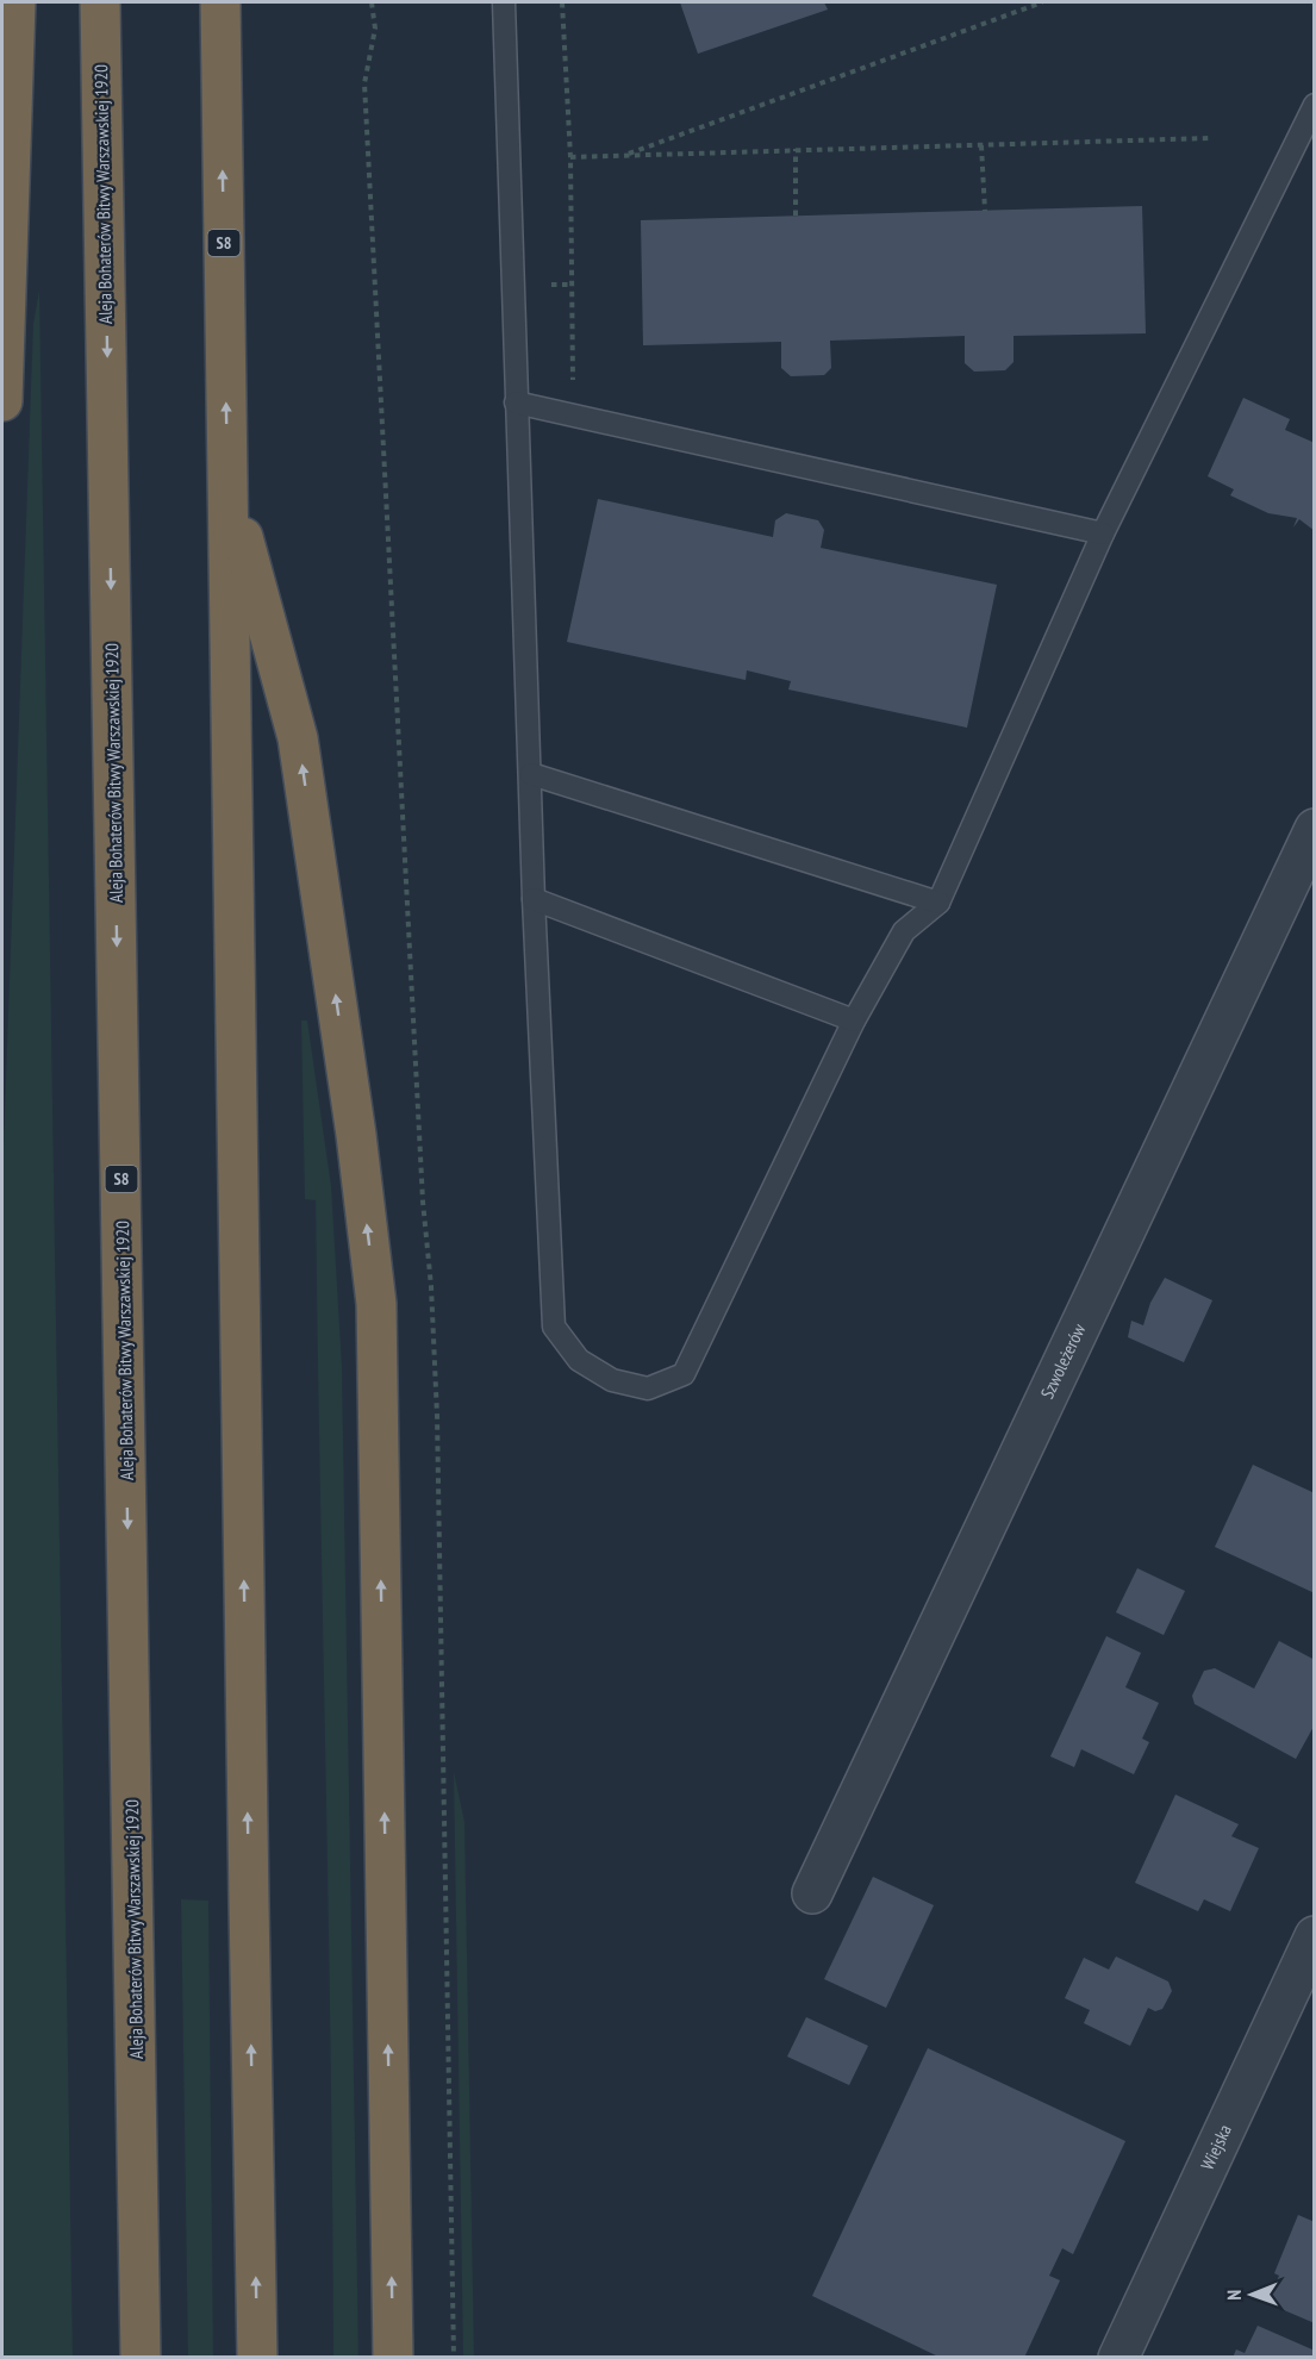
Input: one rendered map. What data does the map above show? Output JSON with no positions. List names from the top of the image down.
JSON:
{
  "streets": {
    "highway": ["Aleja Bohaterów Bitwy Warszawskiej 1920", "S8"],
    "street": ["Szwoleżerów", "Wiejska"]
  },
  "north": "left"
}
